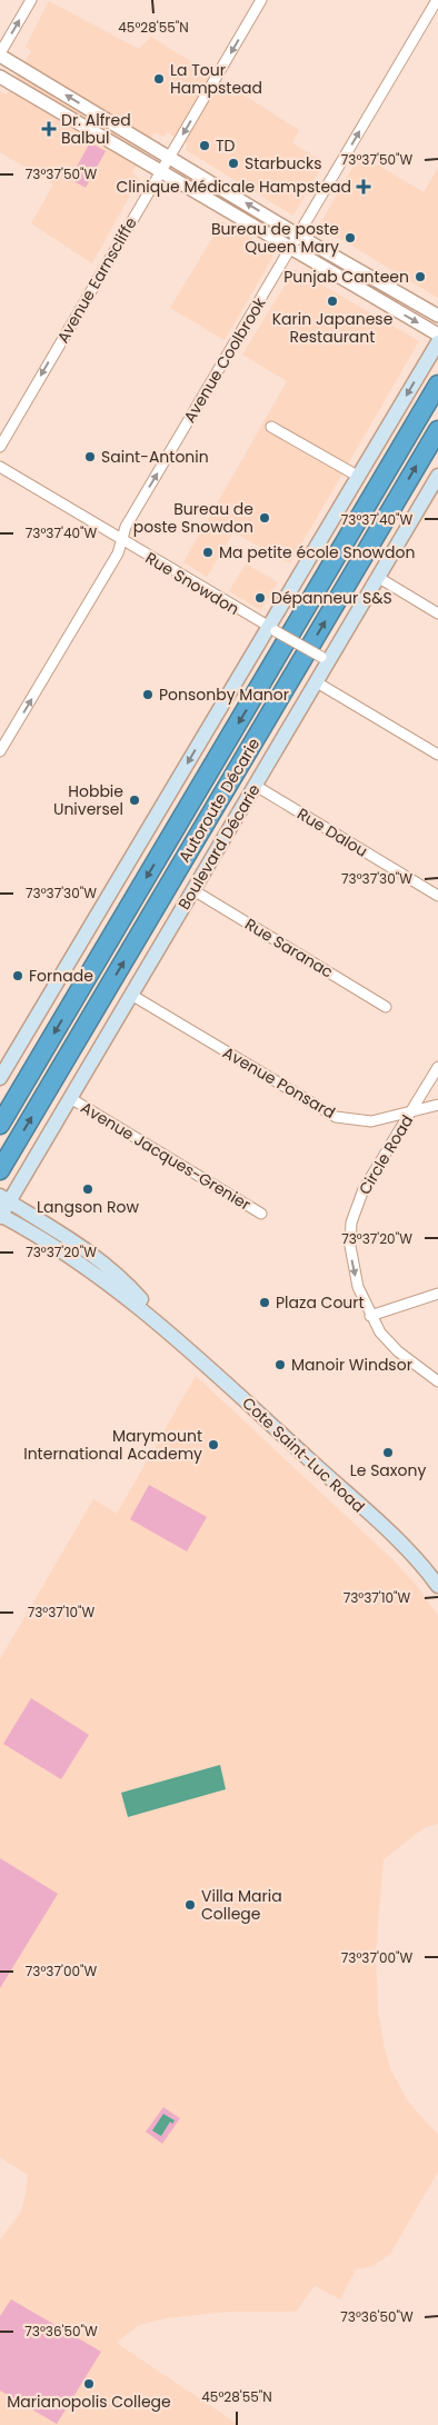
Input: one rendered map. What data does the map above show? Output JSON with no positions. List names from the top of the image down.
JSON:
{
  "streets": {
    "highway": ["Autoroute Décarie"],
    "main road": ["Boulevard Décarie", "Cote Saint-Luc Road"],
    "street": [
      "Avenue Earnscliffe",
      "Avenue Coolbrook",
      "Rue Snowdon",
      "Rue Dalou",
      "Rue Saranac",
      "Avenue Ponsard",
      "Circle Road",
      "Avenue Jacques-Grenier"
    ]
  },
  "crossings": [
    ["Avenue Coolbrook", "Rue Snowdon"],
    ["Rue Snowdon", "Boulevard Décarie"],
    ["Rue Dalou", "Boulevard Décarie"],
    ["Boulevard Décarie", "Rue Saranac"],
    ["Boulevard Décarie", "Avenue Ponsard"],
    ["Boulevard Décarie", "Avenue Jacques-Grenier"],
    ["Boulevard Décarie", "Cote Saint-Luc Road"],
    ["Avenue Ponsard", "Circle Road"]
  ],
  "one_way": ["Avenue Earnscliffe", "Avenue Coolbrook", "Circle Road"],
  "places": {
    "other": [
      "La Tour Hampstead",
      "TD",
      "Starbucks",
      "Bureau de poste Queen Mary",
      "Punjab Canteen",
      "Karin Japanese Restaurant",
      "Saint-Antonin",
      "Bureau de poste Snowdon",
      "Ma petite école Snowdon",
      "Dépanneur S&S",
      "Ponsonby Manor",
      "Hobbie Universel",
      "Fornade",
      "Langson Row",
      "Plaza Court",
      "Manoir Windsor",
      "Marymount International Academy",
      "Le Saxony",
      "Villa Maria College",
      "Marianopolis College"
    ],
    "health": ["Dr. Alfred Balbul", "Clinique Médicale Hampstead"]
  },
  "coordinates": [
    "45°28'55\"N",
    "73°37'50\"W",
    "73°37'40\"W",
    "73°37'30\"W",
    "73°37'20\"W",
    "73°37'10\"W",
    "73°37'00\"W",
    "73°36'50\"W"
  ]
}
